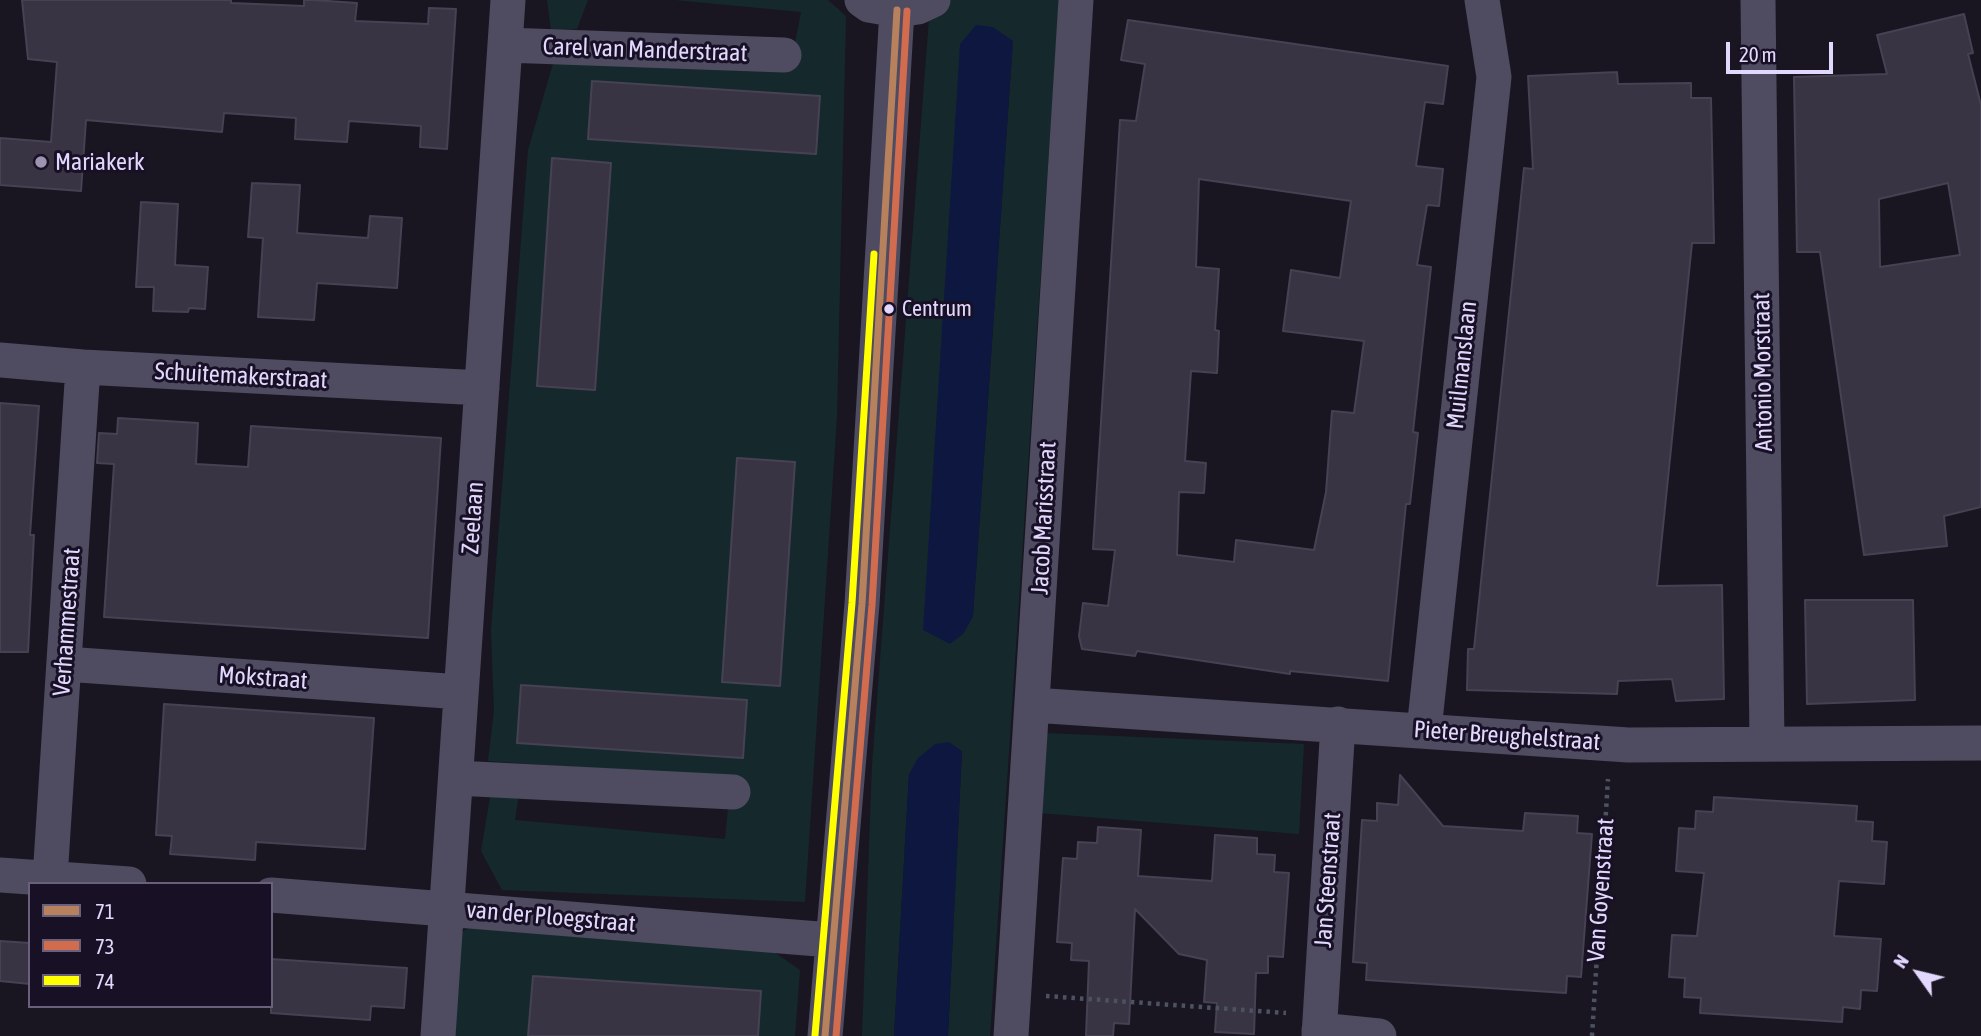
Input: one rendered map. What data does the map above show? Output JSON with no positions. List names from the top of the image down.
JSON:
{
  "streets": {
    "street": [
      "Carel van Manderstraat",
      "Muilmanslaan",
      "Antonio Morstraat",
      "Schuitemakerstraat",
      "Zeelaan",
      "Jacob Marisstraat",
      "Verhammestraat",
      "Mokstraat",
      "Pieter Breughelstraat",
      "Jan Steenstraat",
      "van der Ploegstraat"
    ],
    "path": ["Van Goyenstraat"]
  },
  "crossings": [
    ["Carel van Manderstraat", "Zeelaan"],
    ["Muilmanslaan", "Pieter Breughelstraat"],
    ["Antonio Morstraat", "Pieter Breughelstraat"],
    ["Schuitemakerstraat", "Zeelaan"],
    ["Schuitemakerstraat", "Verhammestraat"],
    ["Zeelaan", "Mokstraat"],
    ["Zeelaan", "van der Ploegstraat"],
    ["Jacob Marisstraat", "Pieter Breughelstraat"],
    ["Verhammestraat", "Mokstraat"],
    ["Pieter Breughelstraat", "Jan Steenstraat"],
    ["Pieter Breughelstraat", "Van Goyenstraat"]
  ],
  "places": ["Mariakerk", "Centrum"],
  "lines": ["transit line 71", "transit line 73", "transit line 74"],
  "legend": ["71", "73", "74"],
  "scale_bar": "20 m",
  "north": "top left"
}
